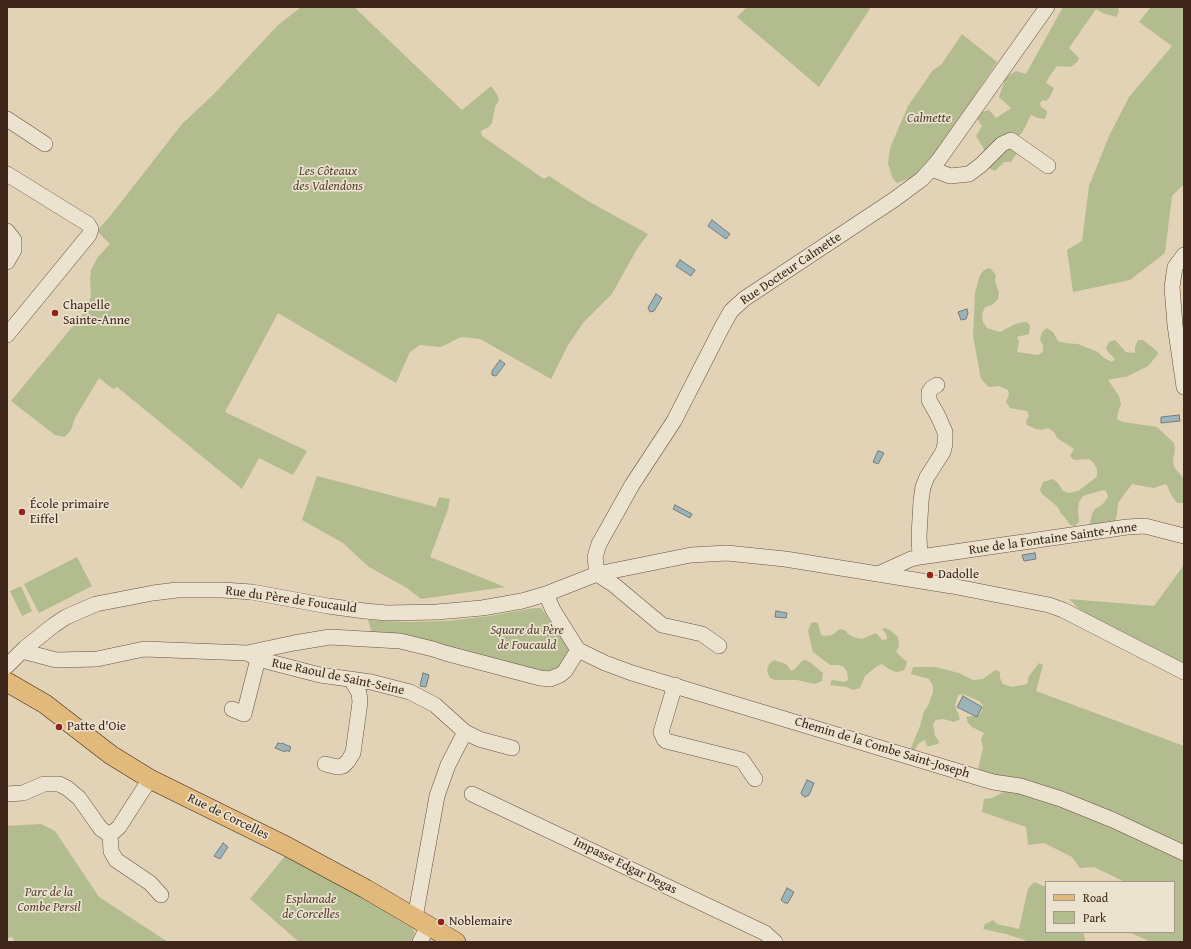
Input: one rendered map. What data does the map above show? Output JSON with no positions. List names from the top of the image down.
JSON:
{
  "streets": {
    "main road": ["Rue de Corcelles"],
    "street": [
      "Rue Docteur Calmette",
      "Rue de la Fontaine Sainte-Anne",
      "Rue du Père de Foucauld",
      "Rue Raoul de Saint-Seine",
      "Chemin de la Combe Saint-Joseph",
      "Impasse Edgar Degas"
    ]
  },
  "parks": [
    "Calmette",
    "Les Côteaux des Valendons",
    "Square du Père de Foucauld",
    "Parc de la Combe Persil",
    "Esplanade de Corcelles"
  ],
  "places": [
    "Chapelle Sainte-Anne",
    "École primaire Eiffel",
    "Dadolle",
    "Patte d'Oie",
    "Noblemaire"
  ],
  "legend": ["Road", "Park"]
}
